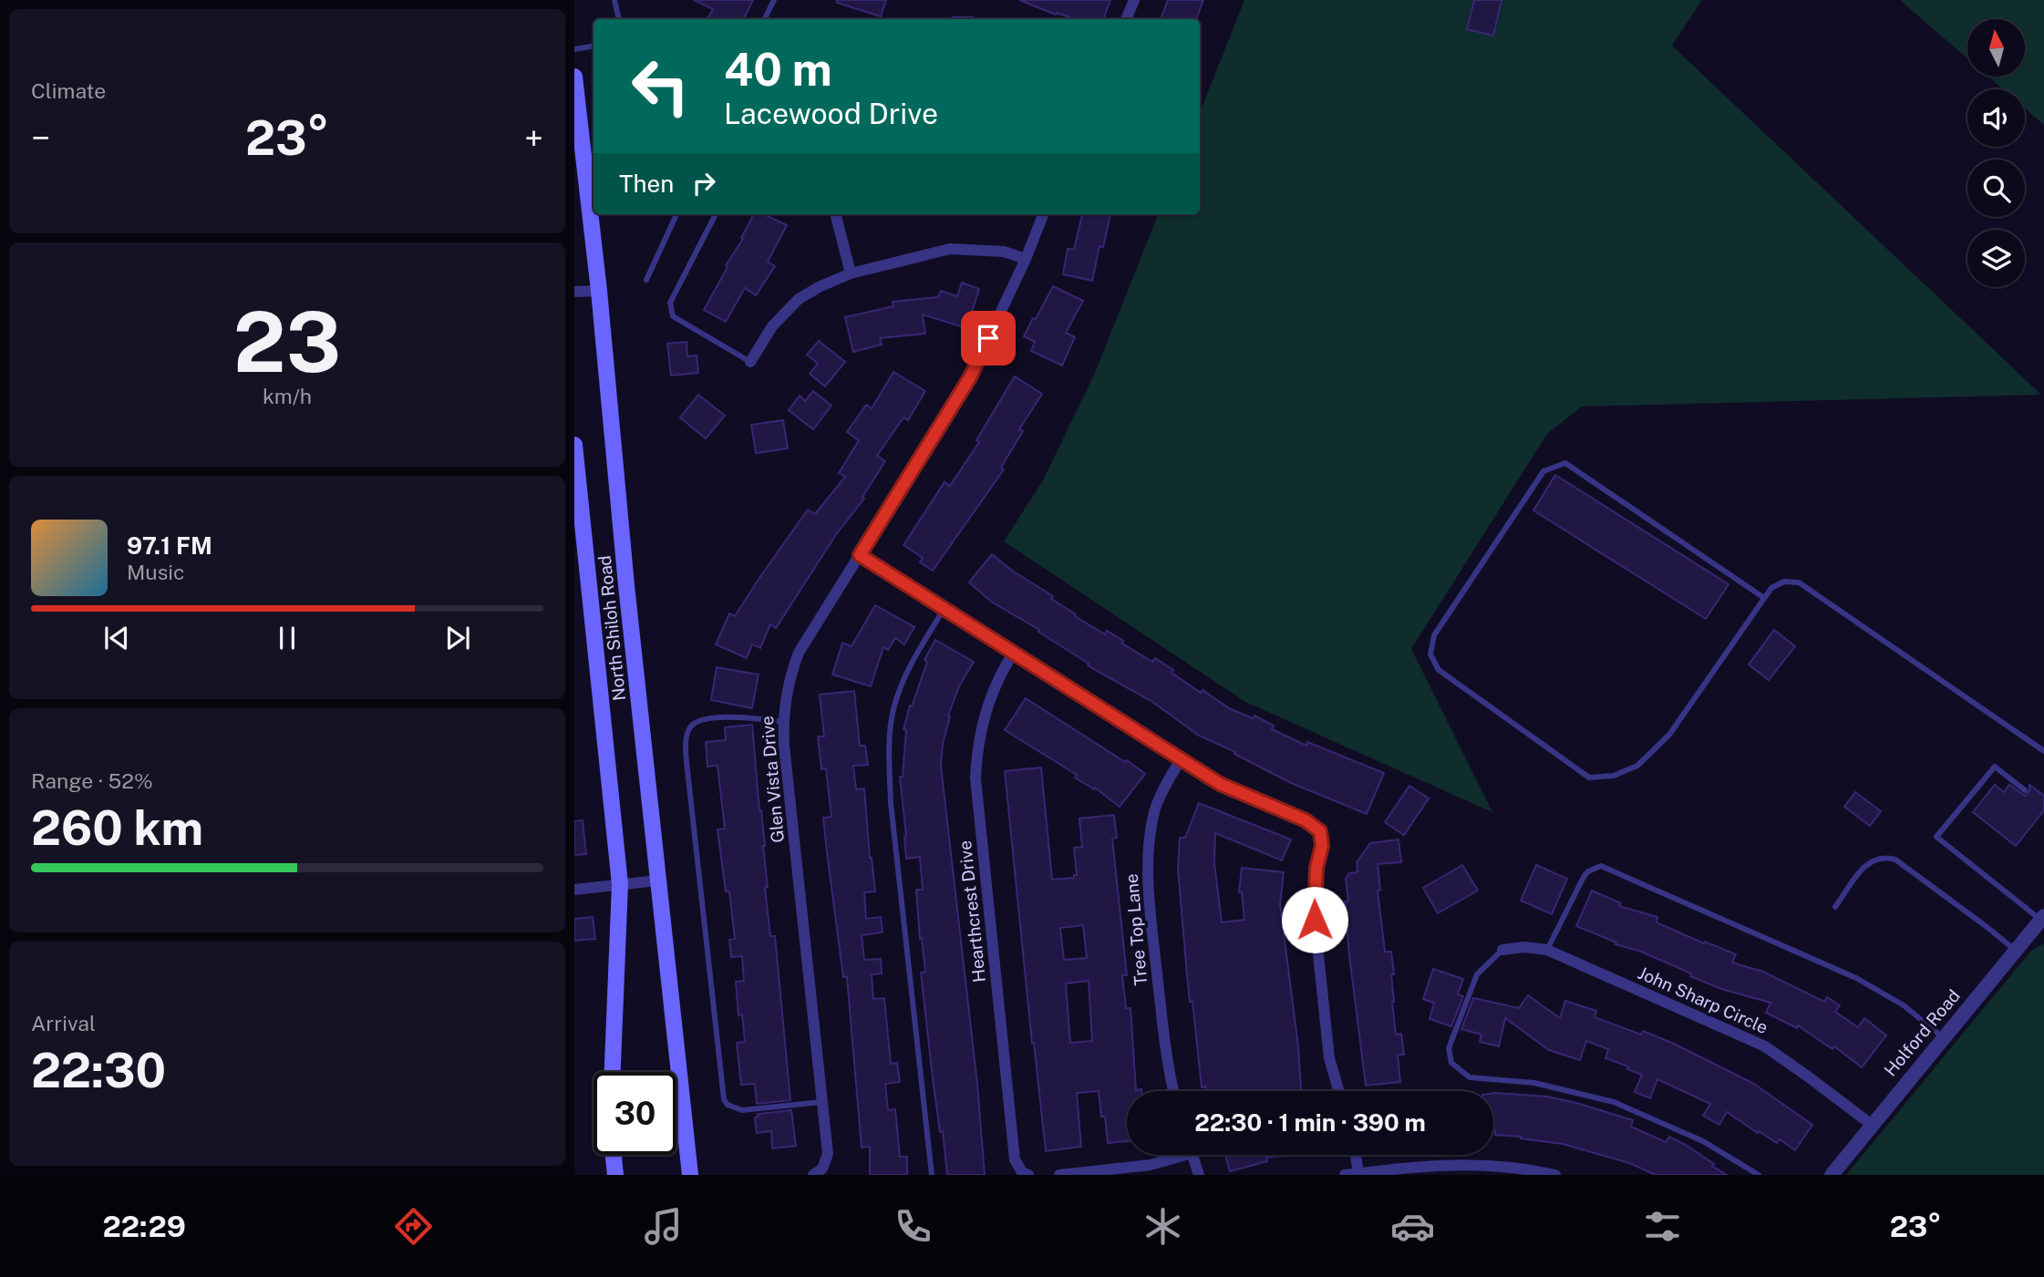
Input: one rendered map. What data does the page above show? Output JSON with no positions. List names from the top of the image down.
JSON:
{
  "streets": {
    "main road": ["North Shiloh Road"],
    "street": [
      "Glen Vista Drive",
      "Hearthcrest Drive",
      "Tree Top Lane",
      "John Sharp Circle",
      "Holford Road"
    ]
  },
  "crossings": [
    ["John Sharp Circle", "Holford Road"]
  ],
  "north": "top",
  "page": {
    "tile": [
      "Climate",
      ["23", "km/h"],
      ["Range · 52%", "260 km"],
      ["Arrival", "22:30"]
    ],
    "turn": ["40 m", "Lacewood Drive"],
    "heat": ["−", "23°", "+"],
    "then": "Then",
    "song": ["97.1 FM", "Music"],
    "limit": "30",
    "trip": "22:30 · 1 min · 390 m",
    "tabs": ["22:29", "23°"]
  }
}
